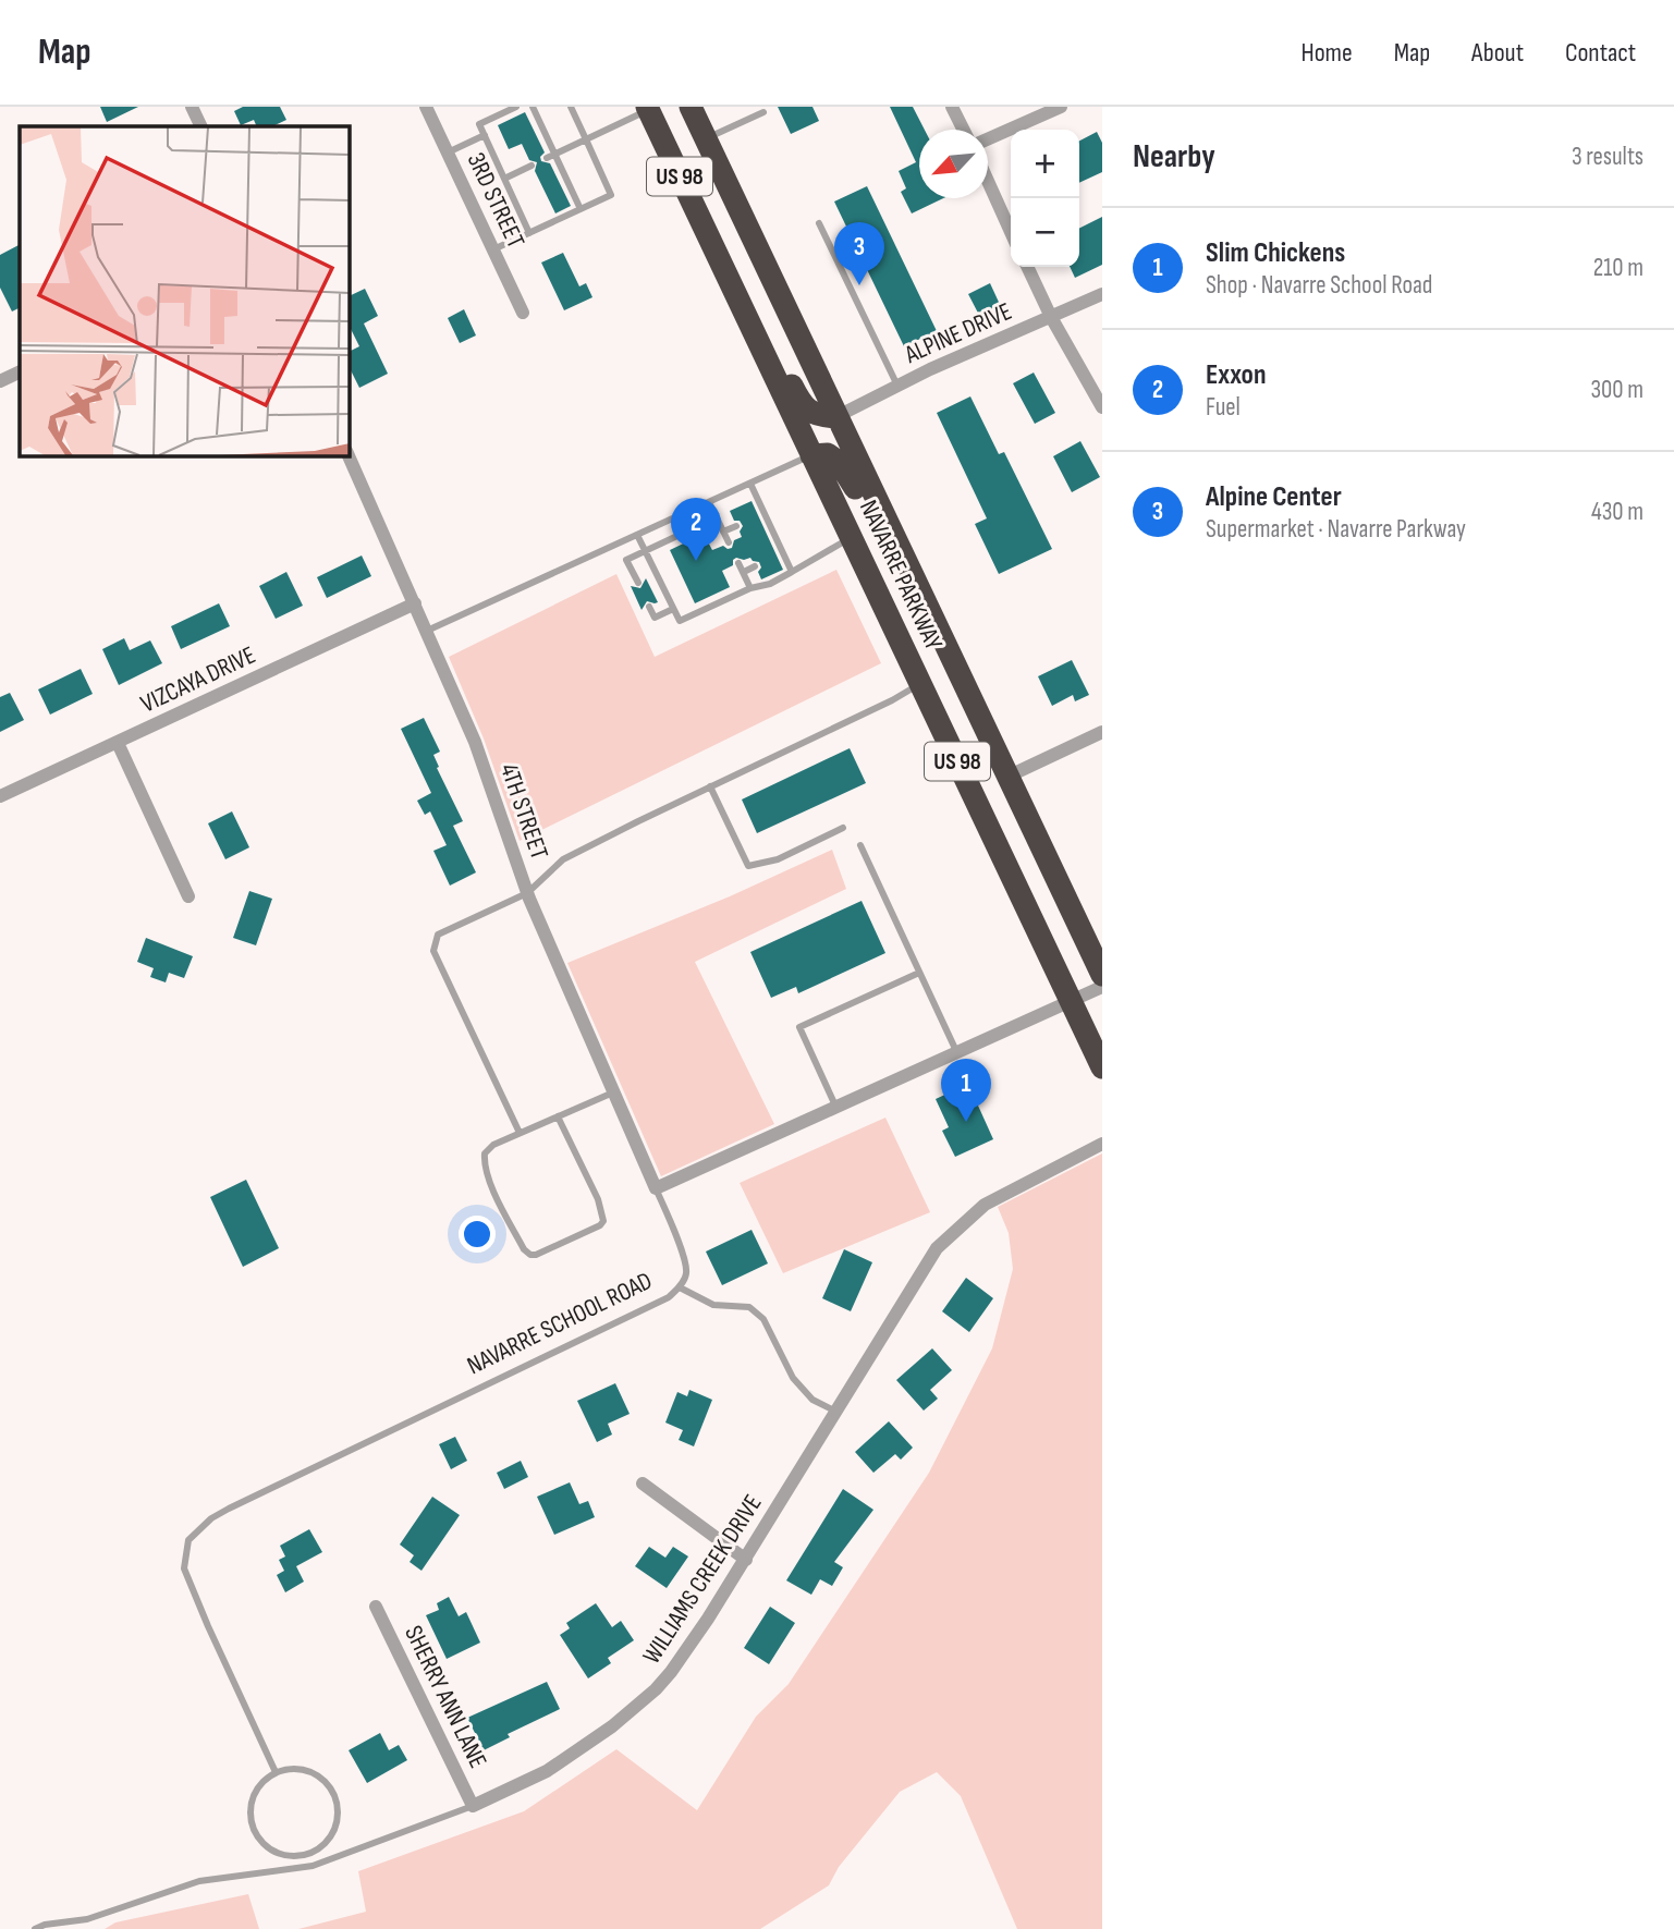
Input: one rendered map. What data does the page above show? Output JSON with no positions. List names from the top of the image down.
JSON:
{
  "streets": {
    "highway": ["US 98", "NAVARRE PARKWAY"],
    "street": [
      "3RD STREET",
      "ALPINE DRIVE",
      "VIZCAYA DRIVE",
      "4TH STREET",
      "WILLIAMS CREEK DRIVE",
      "SHERRY ANN LANE"
    ],
    "lane": ["NAVARRE SCHOOL ROAD"]
  },
  "crossings": [
    ["ALPINE DRIVE", "NAVARRE PARKWAY"],
    ["VIZCAYA DRIVE", "4TH STREET"],
    ["4TH STREET", "NAVARRE SCHOOL ROAD"],
    ["WILLIAMS CREEK DRIVE", "SHERRY ANN LANE"]
  ],
  "north": "bottom left",
  "page": {
    "header": "Map",
    "nav": [
      "Home",
      "Map",
      "About",
      "Contact"
    ],
    "heading": ["Nearby", "3 results"],
    "map_buttons": ["+", "−"],
    "list": [
      {
        "mark": "1",
        "name": "Slim Chickens",
        "note": "Shop · Navarre School Road",
        "value": "210 m"
      },
      {
        "mark": "2",
        "name": "Exxon",
        "note": "Fuel",
        "value": "300 m"
      },
      {
        "mark": "3",
        "name": "Alpine Center",
        "note": "Supermarket · Navarre Parkway",
        "value": "430 m"
      }
    ],
    "pins": ["3", "2", "1"]
  }
}
